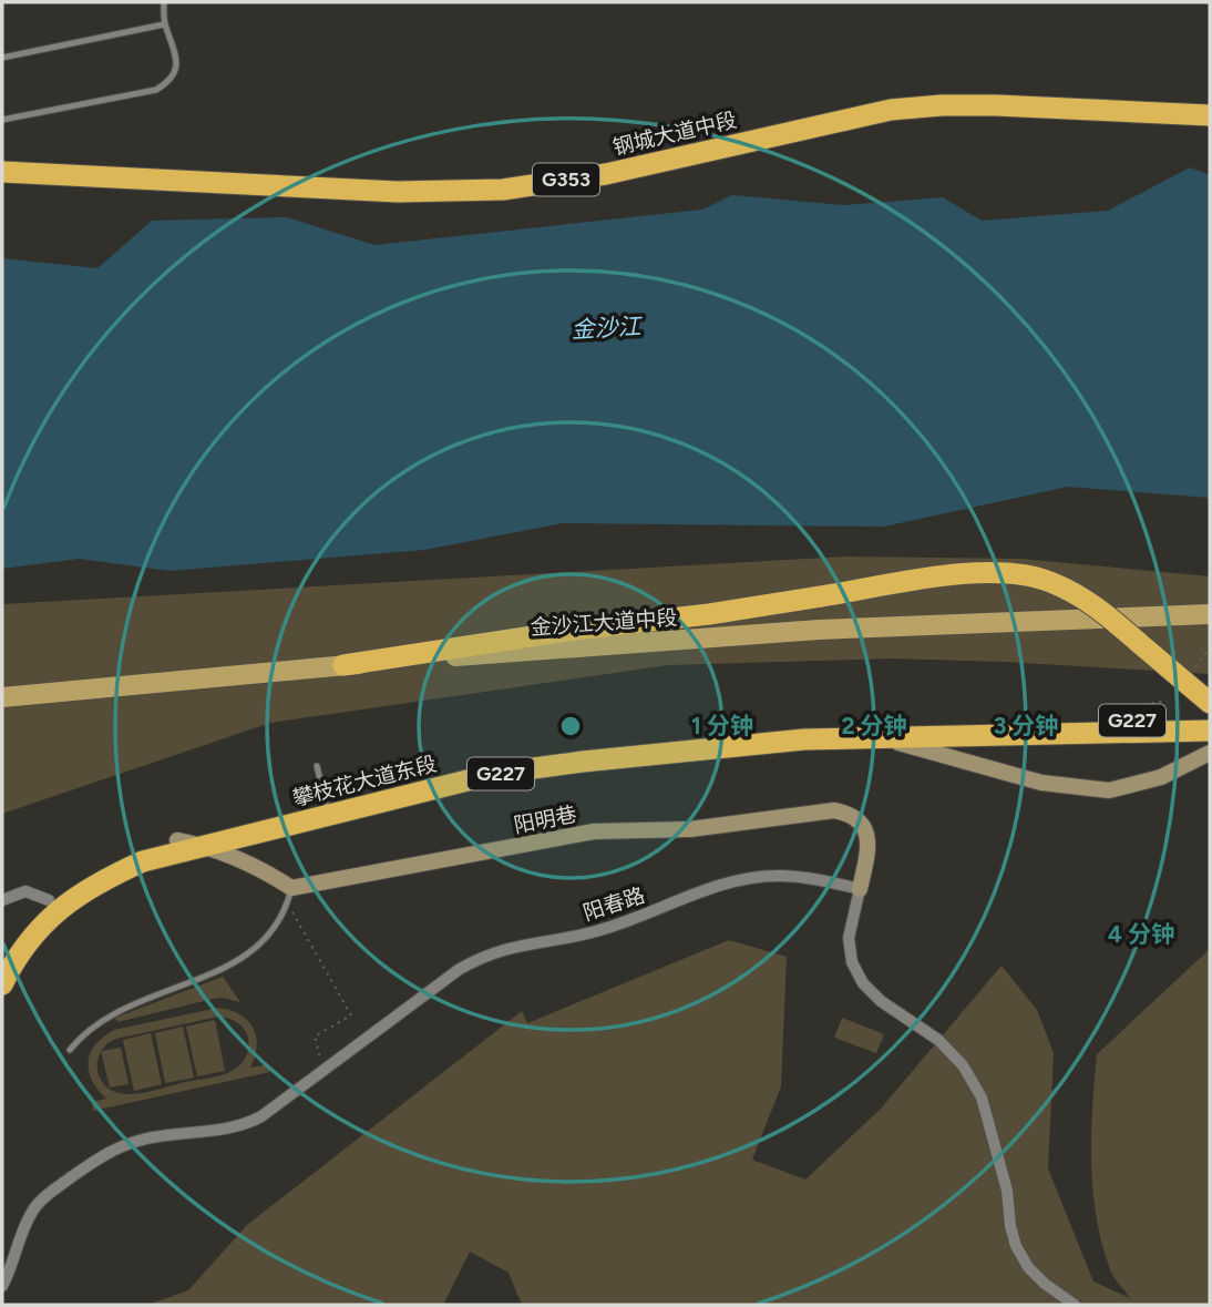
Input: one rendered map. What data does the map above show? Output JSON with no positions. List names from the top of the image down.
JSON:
{
  "streets": {
    "highway": [
      "钢城大道中段",
      "G353",
      "G227",
      "攀枝花大道东段"
    ],
    "main road": ["金沙江大道中段"],
    "street": ["阳明巷", "阳春路"]
  },
  "crossings": [
    ["G227", "攀枝花大道东段"],
    ["阳明巷", "阳春路"]
  ],
  "water": ["金沙江"],
  "rings": [
    "1 分钟",
    "2 分钟",
    "3 分钟",
    "4 分钟"
  ]
}
